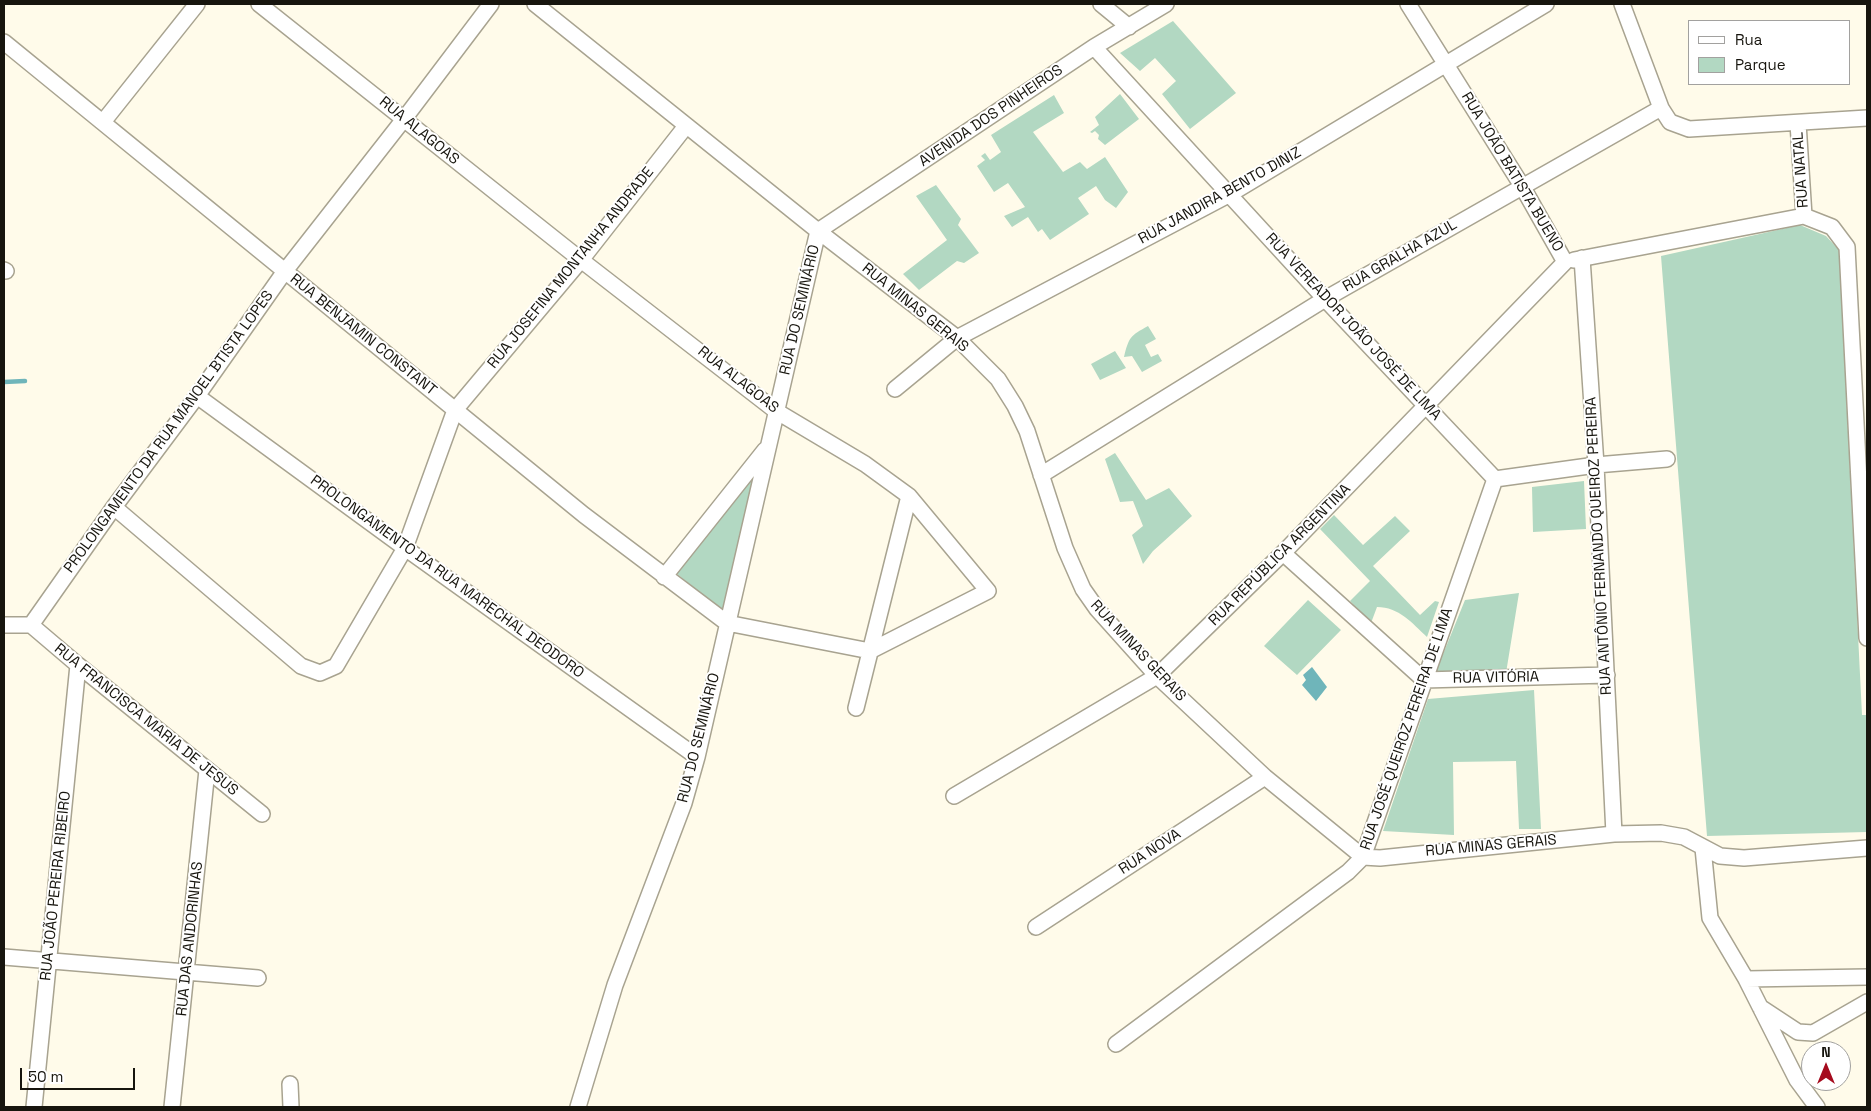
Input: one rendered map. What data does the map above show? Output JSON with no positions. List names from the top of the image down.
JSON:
{
  "streets": {
    "street": [
      "AVENIDA DOS PINHEIROS",
      "RUA ALAGOAS",
      "RUA NATAL",
      "RUA JOÃO BATISTA BUENO",
      "RUA JANDIRA BENTO DINIZ",
      "RUA GRALHA AZUL",
      "RUA JOSEFINA MONTANHA ANDRADE",
      "RUA MINAS GERAIS",
      "RUA DO SEMINÁRIO",
      "RUA VEREADOR JOÃO JOSÉ DE LIMA",
      "RUA BENJAMIN CONSTANT",
      "PROLONGAMENTO DA RUA MANOEL BTISTA LOPES",
      "RUA ANTÔNIO FERNANDO QUEIROZ PEREIRA",
      "RUA REPÚBLICA ARGENTINA",
      "PROLONGAMENTO DA RUA MARECHAL DEODORO",
      "RUA VITÓRIA",
      "RUA FRANCISCA MARIA DE JESUS",
      "RUA JOSÉ QUEIROZ PEREIRA DE LIMA",
      "RUA NOVA",
      "RUA JOÃO PEREIRA RIBEIRO",
      "RUA DAS ANDORINHAS"
    ]
  },
  "crossings": [
    ["AVENIDA DOS PINHEIROS", "RUA MINAS GERAIS"],
    ["AVENIDA DOS PINHEIROS", "RUA DO SEMINÁRIO"],
    ["AVENIDA DOS PINHEIROS", "RUA VEREADOR JOÃO JOSÉ DE LIMA"],
    ["RUA ALAGOAS", "RUA JOSEFINA MONTANHA ANDRADE"],
    ["RUA ALAGOAS", "RUA DO SEMINÁRIO"],
    ["RUA ALAGOAS", "PROLONGAMENTO DA RUA MANOEL BTISTA LOPES"],
    ["RUA NATAL", "RUA JOÃO BATISTA BUENO"],
    ["RUA JOÃO BATISTA BUENO", "RUA JANDIRA BENTO DINIZ"],
    ["RUA JOÃO BATISTA BUENO", "RUA GRALHA AZUL"],
    ["RUA JOÃO BATISTA BUENO", "RUA ANTÔNIO FERNANDO QUEIROZ PEREIRA"],
    ["RUA JOÃO BATISTA BUENO", "RUA REPÚBLICA ARGENTINA"],
    ["RUA JANDIRA BENTO DINIZ", "RUA MINAS GERAIS"],
    ["RUA JANDIRA BENTO DINIZ", "RUA VEREADOR JOÃO JOSÉ DE LIMA"],
    ["RUA GRALHA AZUL", "RUA MINAS GERAIS"],
    ["RUA GRALHA AZUL", "RUA VEREADOR JOÃO JOSÉ DE LIMA"],
    ["RUA JOSEFINA MONTANHA ANDRADE", "RUA MINAS GERAIS"],
    ["RUA JOSEFINA MONTANHA ANDRADE", "RUA BENJAMIN CONSTANT"],
    ["RUA MINAS GERAIS", "RUA DO SEMINÁRIO"],
    ["RUA MINAS GERAIS", "RUA ANTÔNIO FERNANDO QUEIROZ PEREIRA"],
    ["RUA MINAS GERAIS", "RUA REPÚBLICA ARGENTINA"],
    ["RUA MINAS GERAIS", "RUA JOSÉ QUEIROZ PEREIRA DE LIMA"],
    ["RUA MINAS GERAIS", "RUA NOVA"],
    ["RUA DO SEMINÁRIO", "RUA BENJAMIN CONSTANT"],
    ["RUA DO SEMINÁRIO", "PROLONGAMENTO DA RUA MARECHAL DEODORO"],
    ["RUA VEREADOR JOÃO JOSÉ DE LIMA", "RUA REPÚBLICA ARGENTINA"],
    ["RUA VEREADOR JOÃO JOSÉ DE LIMA", "RUA JOSÉ QUEIROZ PEREIRA DE LIMA"],
    ["RUA BENJAMIN CONSTANT", "PROLONGAMENTO DA RUA MANOEL BTISTA LOPES"],
    ["PROLONGAMENTO DA RUA MANOEL BTISTA LOPES", "PROLONGAMENTO DA RUA MARECHAL DEODORO"],
    ["PROLONGAMENTO DA RUA MANOEL BTISTA LOPES", "RUA FRANCISCA MARIA DE JESUS"],
    ["RUA ANTÔNIO FERNANDO QUEIROZ PEREIRA", "RUA VITÓRIA"],
    ["RUA VITÓRIA", "RUA JOSÉ QUEIROZ PEREIRA DE LIMA"],
    ["RUA FRANCISCA MARIA DE JESUS", "RUA JOÃO PEREIRA RIBEIRO"],
    ["RUA FRANCISCA MARIA DE JESUS", "RUA DAS ANDORINHAS"]
  ],
  "legend": ["Rua", "Parque"],
  "scale_bar": "50 m",
  "north": "top"
}
